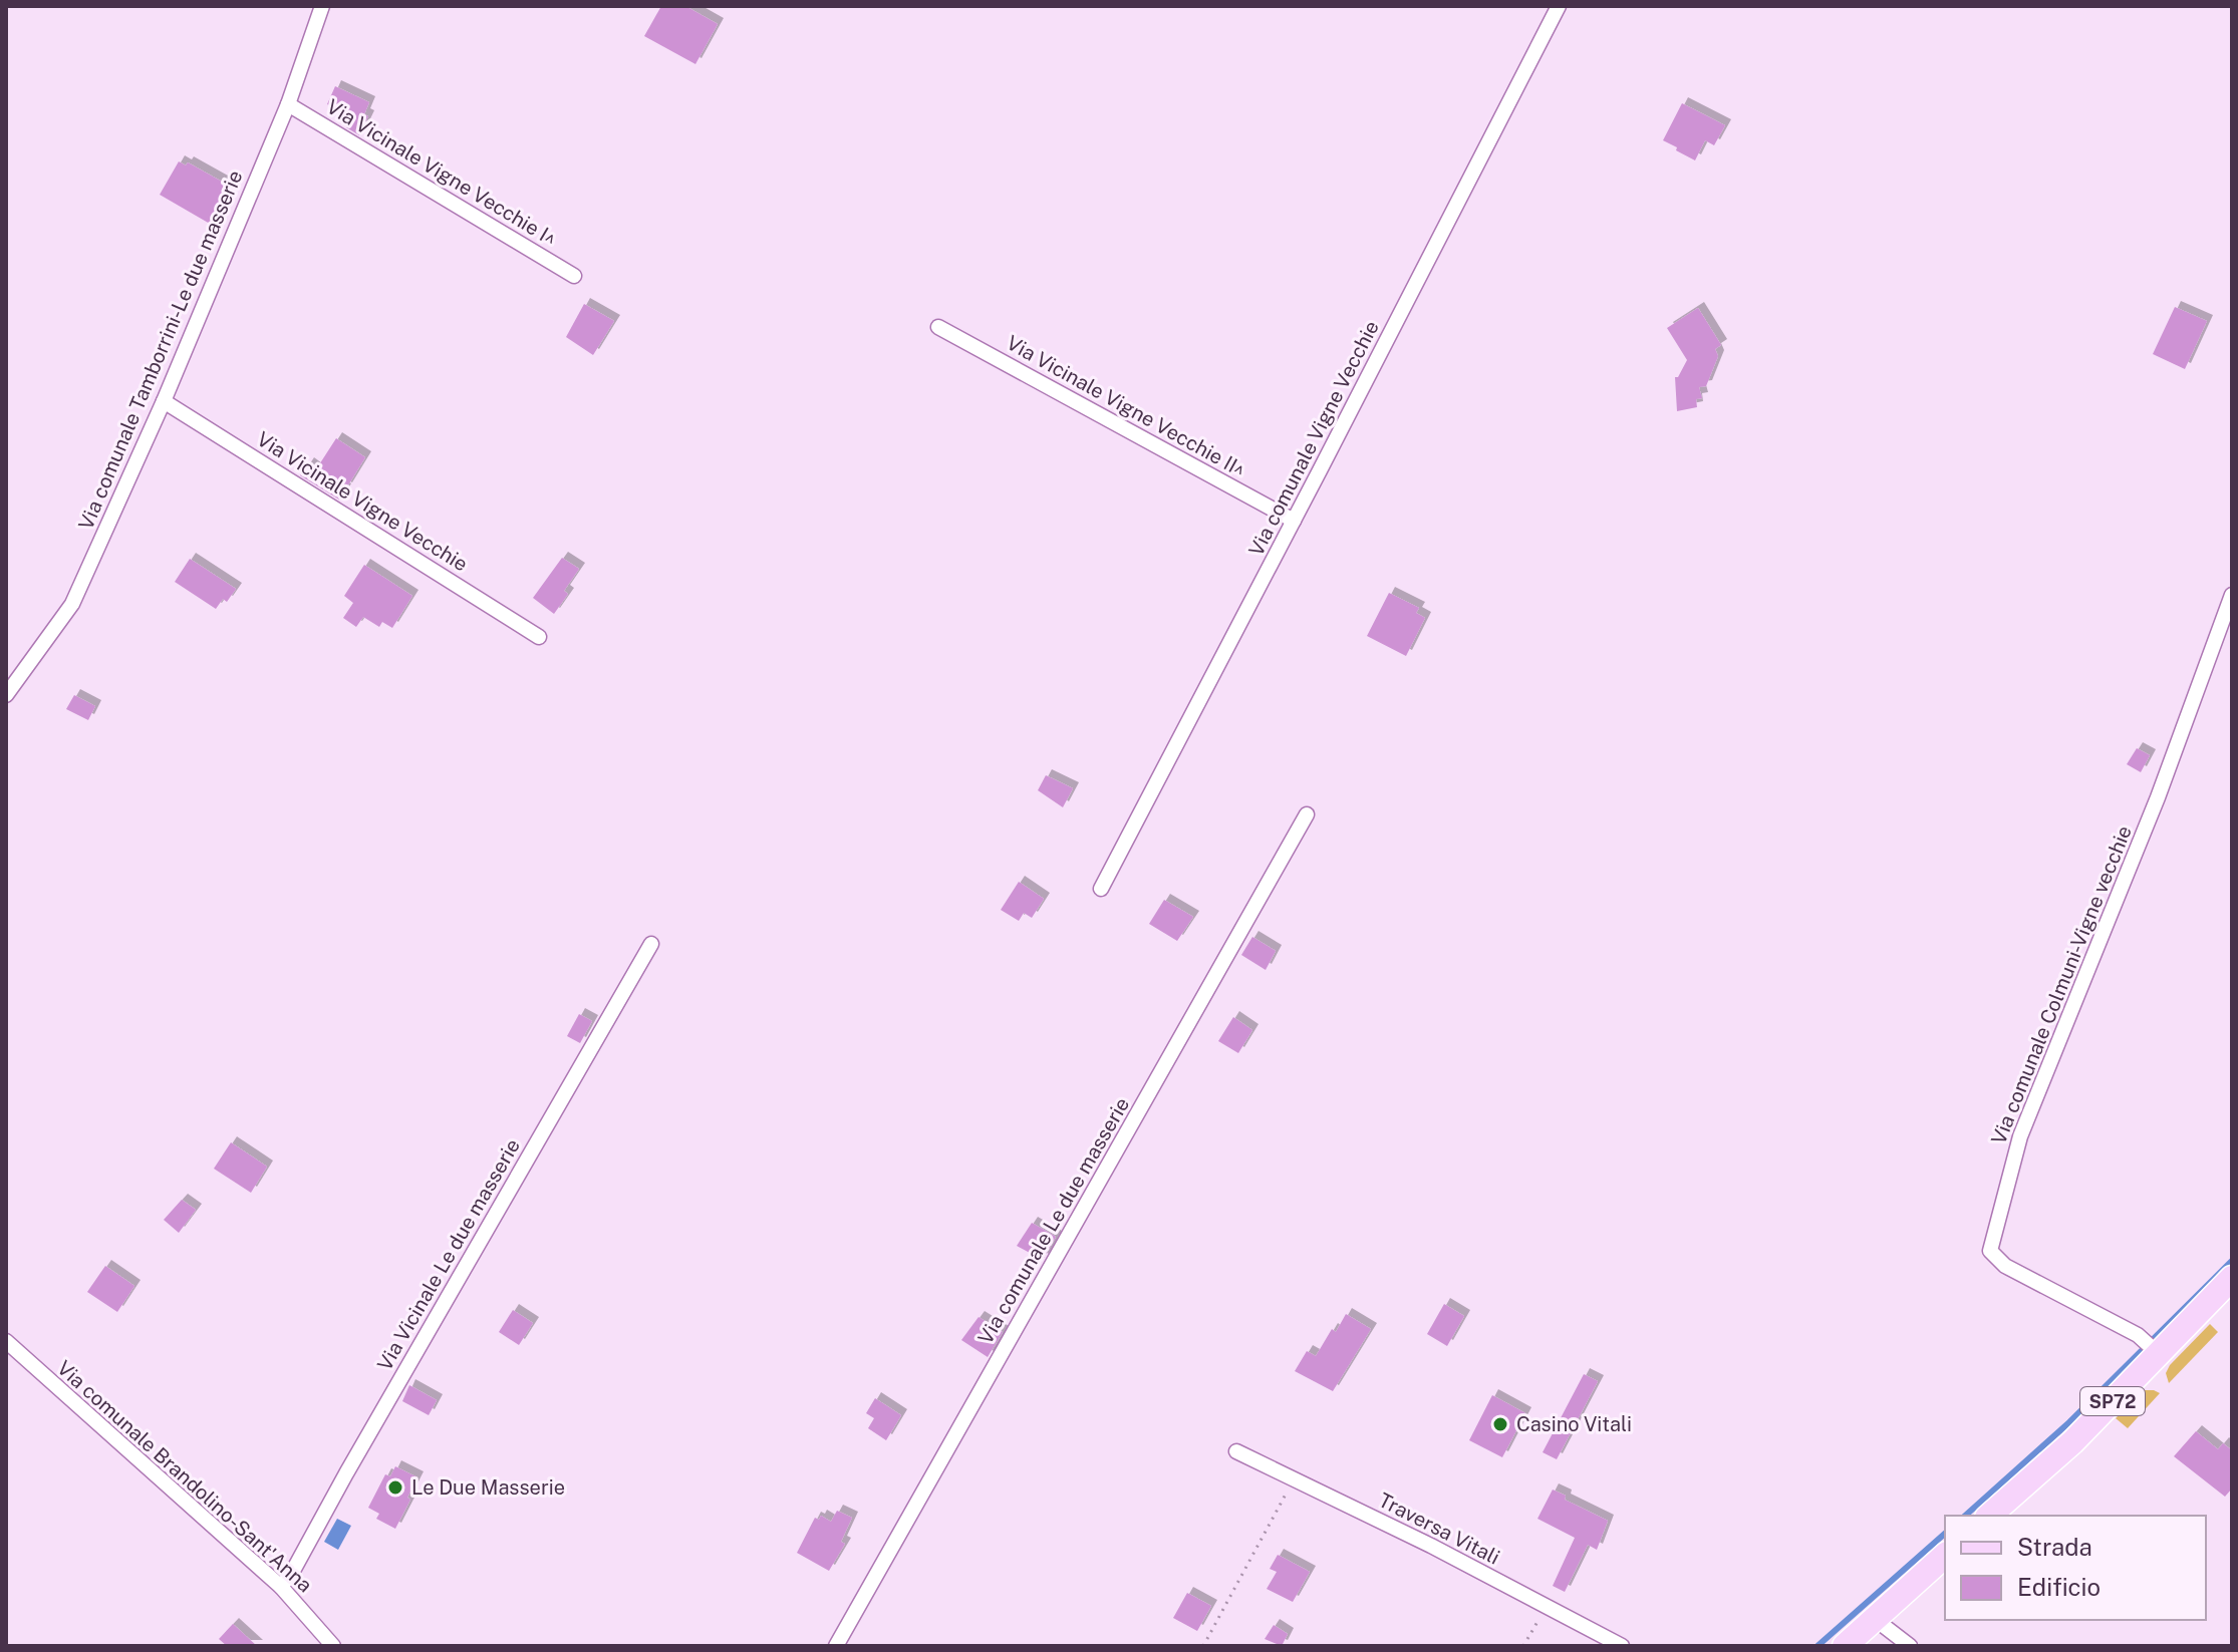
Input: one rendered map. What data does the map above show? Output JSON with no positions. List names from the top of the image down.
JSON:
{
  "streets": {
    "main road": ["SP72"],
    "street": [
      "Via Vicinale Vigne Vecchie I^",
      "Via comunale Tamborrini-Le due masserie",
      "Via Vicinale Vigne Vecchie II^",
      "Via comunale Vigne Vecchie",
      "Via Vicinale Vigne Vecchie",
      "Via comunale Colmuni-Vigne vecchie",
      "Via comunale Le due masserie",
      "Via Vicinale Le due masserie",
      "Via comunale Brandolino-Sant'Anna",
      "Traversa Vitali"
    ]
  },
  "crossings": [
    ["Via Vicinale Vigne Vecchie I^", "Via comunale Tamborrini-Le due masserie"],
    ["Via comunale Tamborrini-Le due masserie", "Via Vicinale Vigne Vecchie"],
    ["Via Vicinale Vigne Vecchie II^", "Via comunale Vigne Vecchie"],
    ["Via comunale Colmuni-Vigne vecchie", "SP72"],
    ["Via Vicinale Le due masserie", "Via comunale Brandolino-Sant'Anna"]
  ],
  "places": ["Casino Vitali", "Le Due Masserie"],
  "legend": ["Strada", "Edificio"]
}
